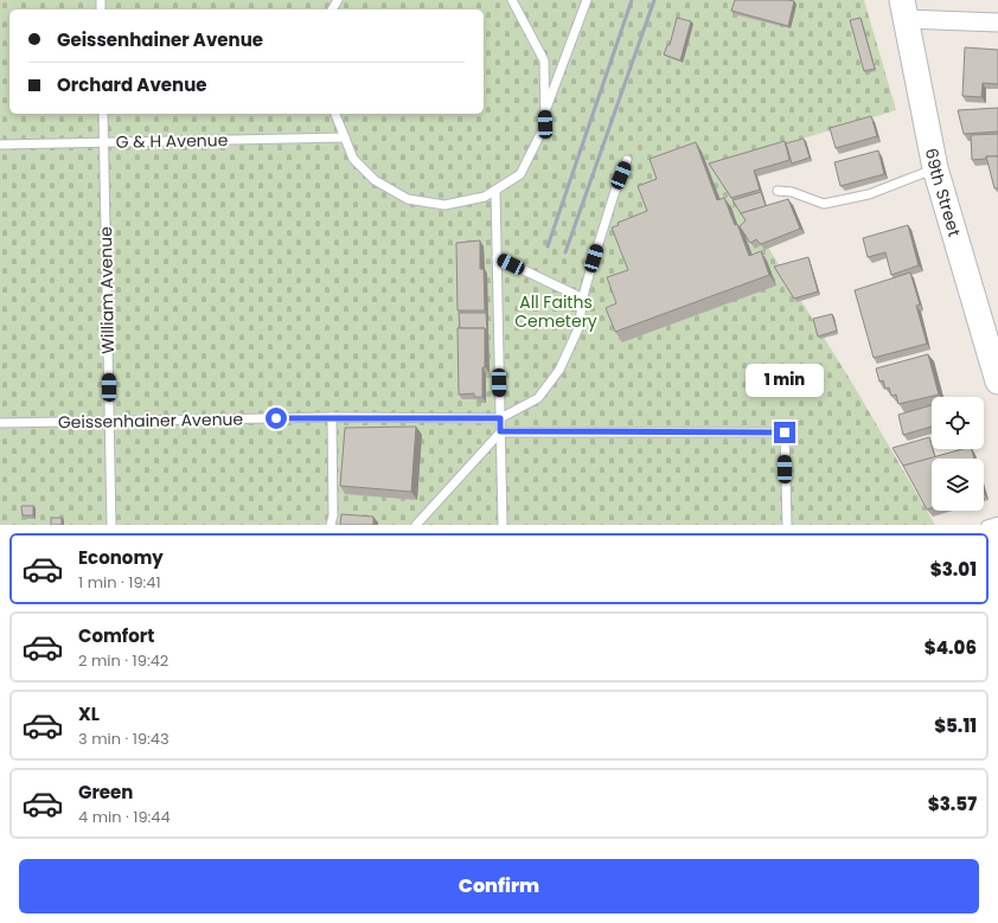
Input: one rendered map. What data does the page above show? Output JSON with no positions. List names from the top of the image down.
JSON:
{
  "streets": {
    "main road": ["69th Street"],
    "lane": ["G & H Avenue", "William Avenue", "Geissenhainer Avenue"]
  },
  "crossings": [
    ["G & H Avenue", "William Avenue"],
    ["William Avenue", "Geissenhainer Avenue"]
  ],
  "parks": ["All Faiths Cemetery"],
  "page": {
    "banner": ["Geissenhainer Avenue", "Orchard Avenue"],
    "bubble": "1 min",
    "list": [
      {
        "name": "Economy",
        "note": "1 min · 19:41",
        "value": "$3.01"
      },
      {
        "name": "Comfort",
        "note": "2 min · 19:42",
        "value": "$4.06"
      },
      {
        "name": "XL",
        "note": "3 min · 19:43",
        "value": "$5.11"
      },
      {
        "name": "Green",
        "note": "4 min · 19:44",
        "value": "$3.57"
      }
    ],
    "buttons": "Confirm"
  }
}
